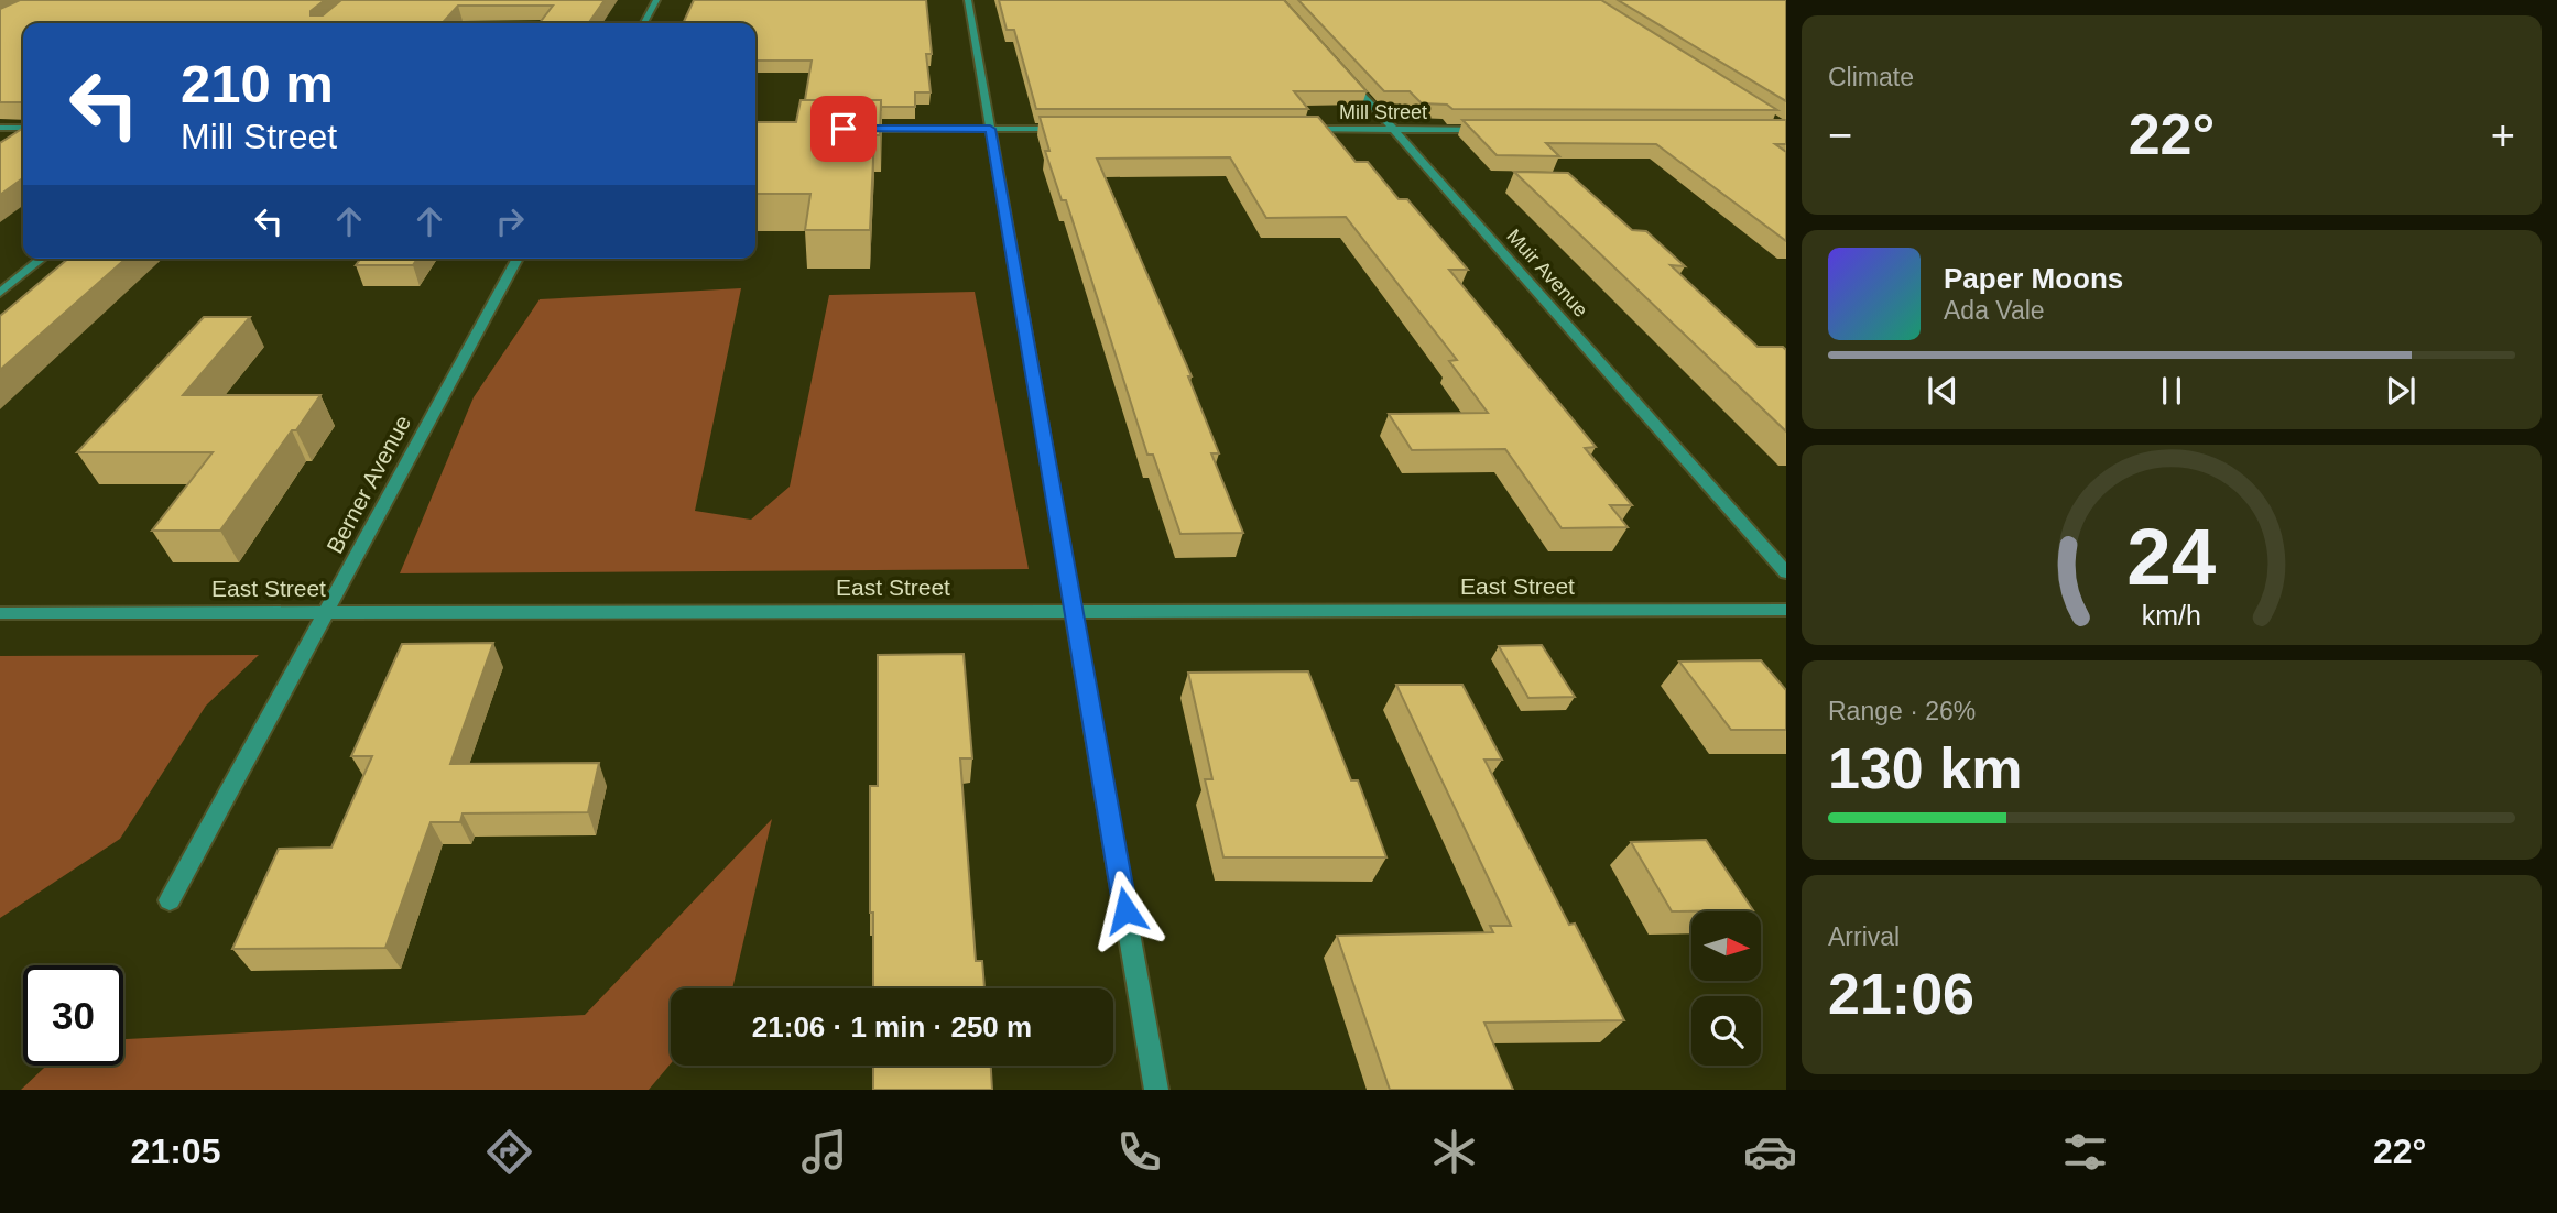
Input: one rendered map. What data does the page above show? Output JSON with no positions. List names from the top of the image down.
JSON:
{
  "streets": {
    "street": [
      "Mill Street",
      "Muir Avenue",
      "Berner Avenue",
      "East Street"
    ]
  },
  "crossings": [
    ["Mill Street", "Muir Avenue"],
    ["Berner Avenue", "East Street"]
  ],
  "north": "right",
  "page": {
    "tile": [
      "Climate",
      ["Range · 26%", "130 km"],
      ["Arrival", "21:06"]
    ],
    "turn": ["210 m", "Mill Street"],
    "heat": ["−", "22°", "+"],
    "song": ["Paper Moons", "Ada Vale"],
    "limit": "30",
    "trip": "21:06 · 1 min · 250 m",
    "tabs": ["21:05", "22°"],
    "gauge": ["24", "km/h"]
  }
}
